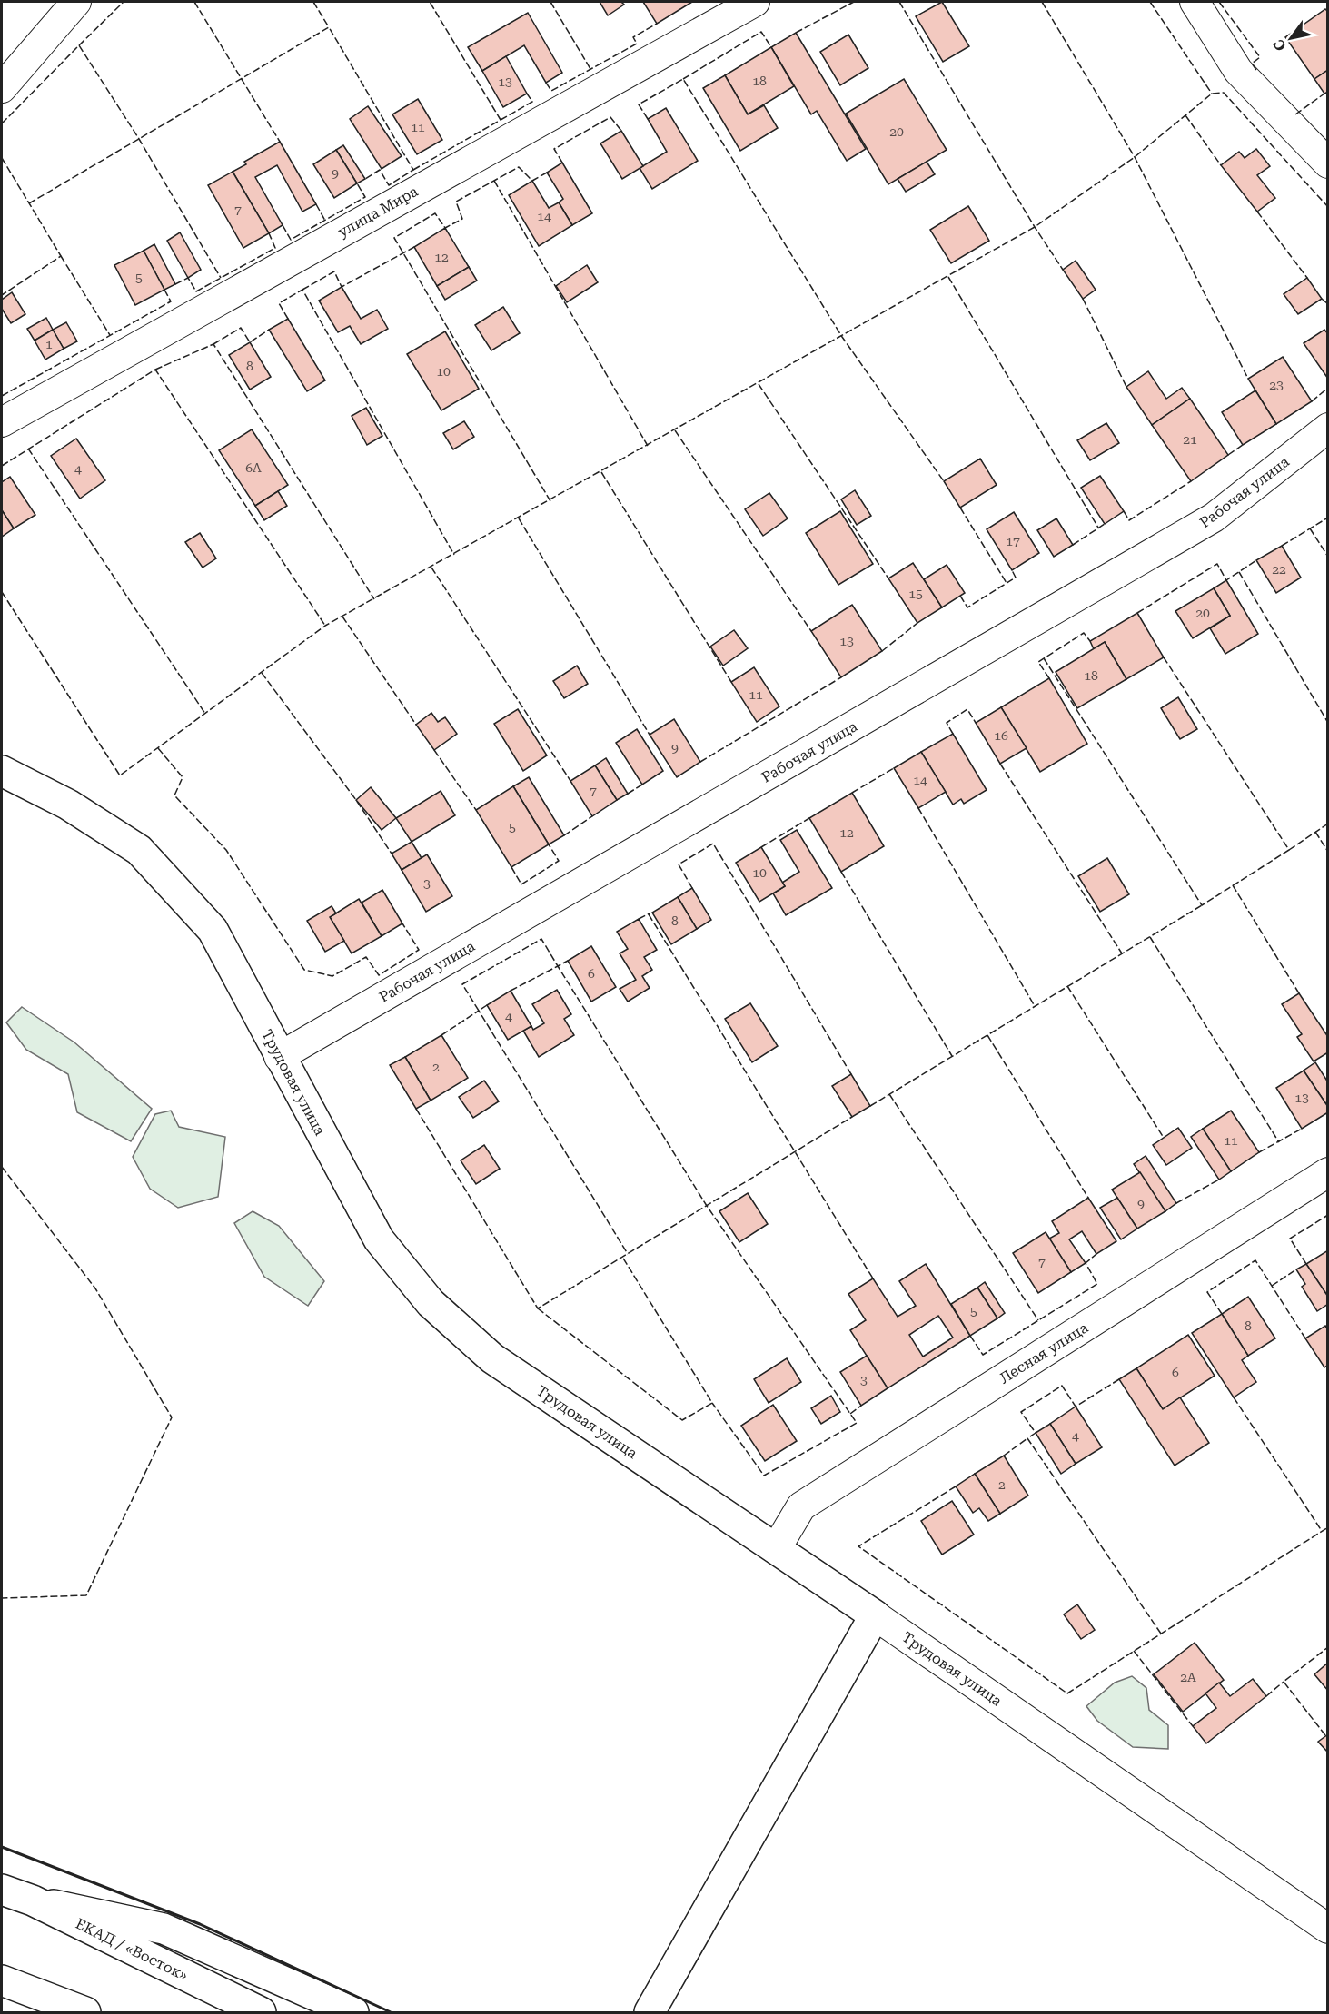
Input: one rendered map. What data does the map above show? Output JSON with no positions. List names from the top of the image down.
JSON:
{
  "streets": {
    "main road": ["Трудовая улица", "ЕКАД / «Восток»"],
    "street": ["улица Мира", "Рабочая улица", "Лесная улица"]
  },
  "crossings": [
    ["Рабочая улица", "Трудовая улица"],
    ["Трудовая улица", "Лесная улица"]
  ],
  "house_numbers": [
    "18",
    "13",
    "11",
    "20",
    "9",
    "7",
    "14",
    "12",
    "5",
    "1",
    "8",
    "10",
    "23",
    "21",
    "6А",
    "4",
    "17",
    "22",
    "15",
    "20",
    "13",
    "18",
    "11",
    "16",
    "9",
    "14",
    "7",
    "5",
    "12",
    "10",
    "3",
    "8",
    "6",
    "4",
    "2",
    "13",
    "11",
    "9",
    "7",
    "5",
    "8",
    "6",
    "3",
    "4",
    "2",
    "2А"
  ],
  "north": "bottom left"
}
